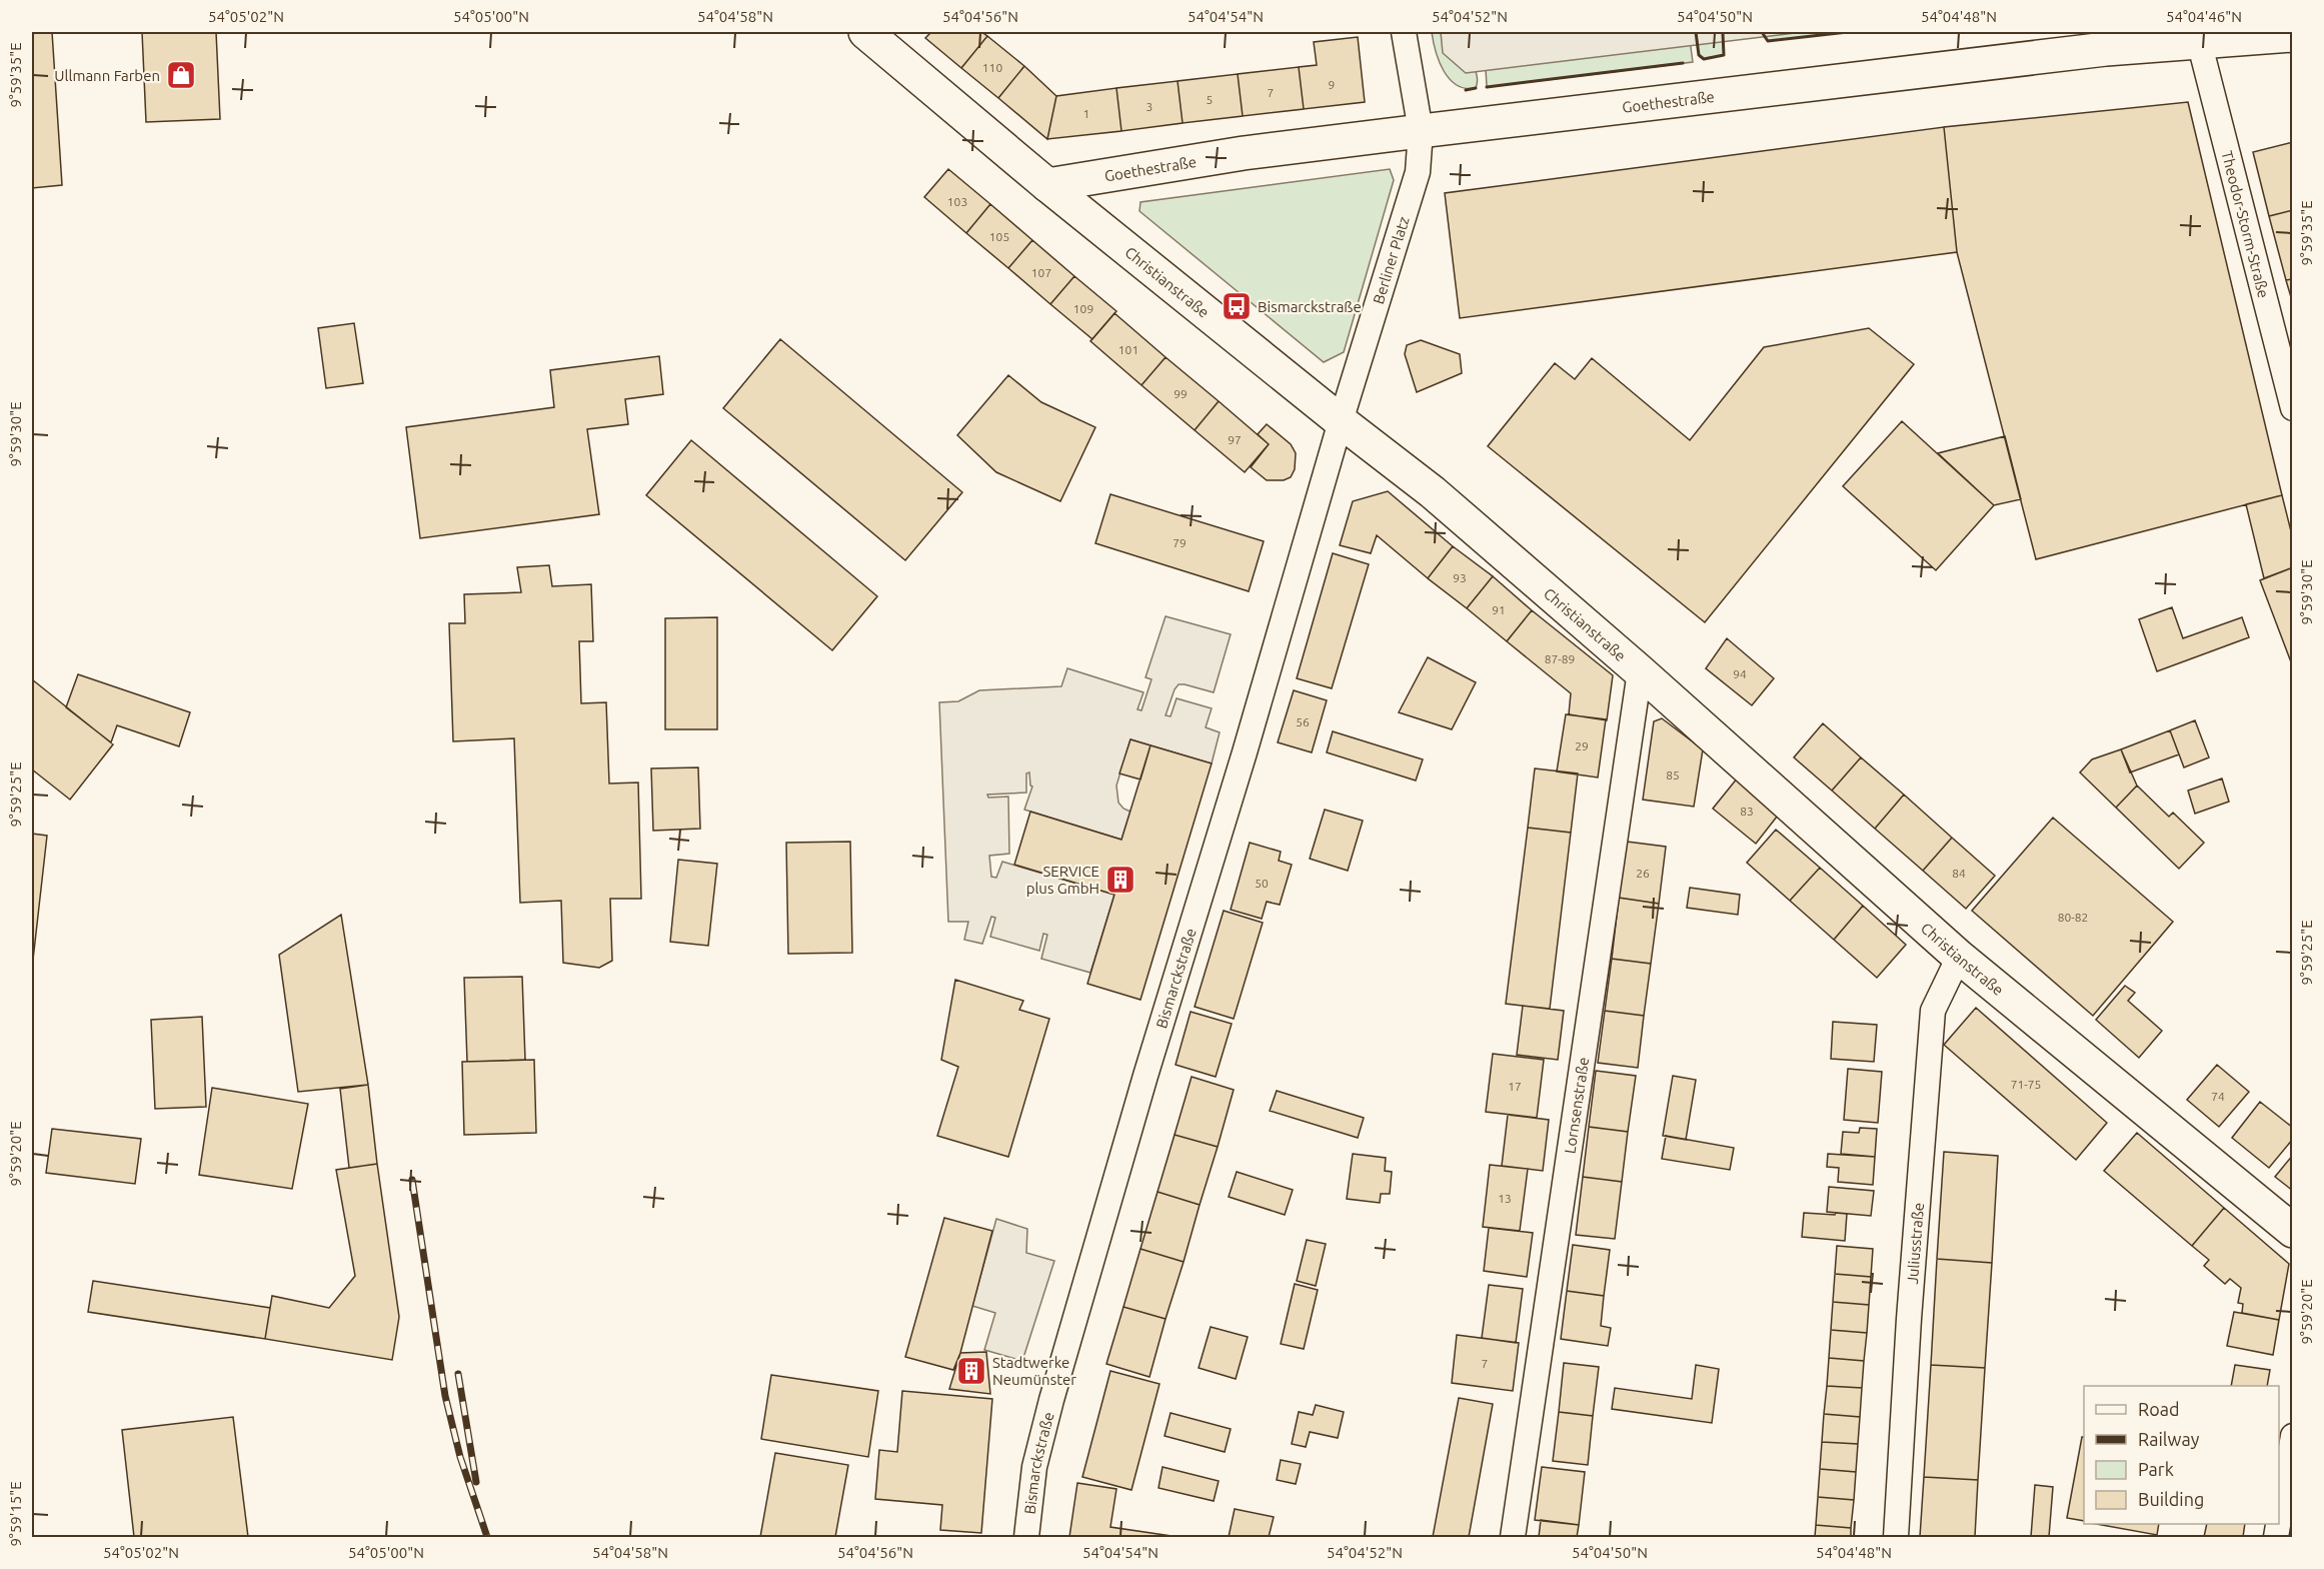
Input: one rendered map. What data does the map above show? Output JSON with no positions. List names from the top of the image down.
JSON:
{
  "streets": {
    "street": [
      "Goethestraße",
      "Theodor-Storm-Straße",
      "Berliner Platz",
      "Christianstraße",
      "Bismarckstraße",
      "Lornsenstraße",
      "Juliusstraße"
    ]
  },
  "crossings": [
    ["Goethestraße", "Theodor-Storm-Straße"],
    ["Goethestraße", "Berliner Platz"],
    ["Goethestraße", "Christianstraße"],
    ["Berliner Platz", "Christianstraße"],
    ["Berliner Platz", "Bismarckstraße"],
    ["Christianstraße", "Bismarckstraße"],
    ["Christianstraße", "Lornsenstraße"],
    ["Christianstraße", "Juliusstraße"]
  ],
  "places": {
    "shop": ["Ullmann Farben"],
    "bus stop": ["Bismarckstraße"],
    "building": ["SERVICE plus GmbH", "Stadtwerke Neumünster"]
  },
  "house_numbers": [
    "110",
    "9",
    "7",
    "5",
    "3",
    "1",
    "103",
    "105",
    "107",
    "109",
    "101",
    "99",
    "97",
    "79",
    "93",
    "91",
    "87-89",
    "94",
    "56",
    "29",
    "85",
    "83",
    "26",
    "84",
    "50",
    "80-82",
    "71-75",
    "17",
    "74",
    "13",
    "7"
  ],
  "legend": [
    "Road",
    "Railway",
    "Park",
    "Building"
  ],
  "coordinates": [
    "54°05'02\"N",
    "54°05'00\"N",
    "54°04'58\"N",
    "54°04'56\"N",
    "54°04'54\"N",
    "54°04'52\"N",
    "54°04'50\"N",
    "54°04'48\"N",
    "54°04'46\"N",
    "9°59'35\"E",
    "9°59'30\"E",
    "9°59'25\"E",
    "9°59'20\"E",
    "9°59'15\"E"
  ]
}
